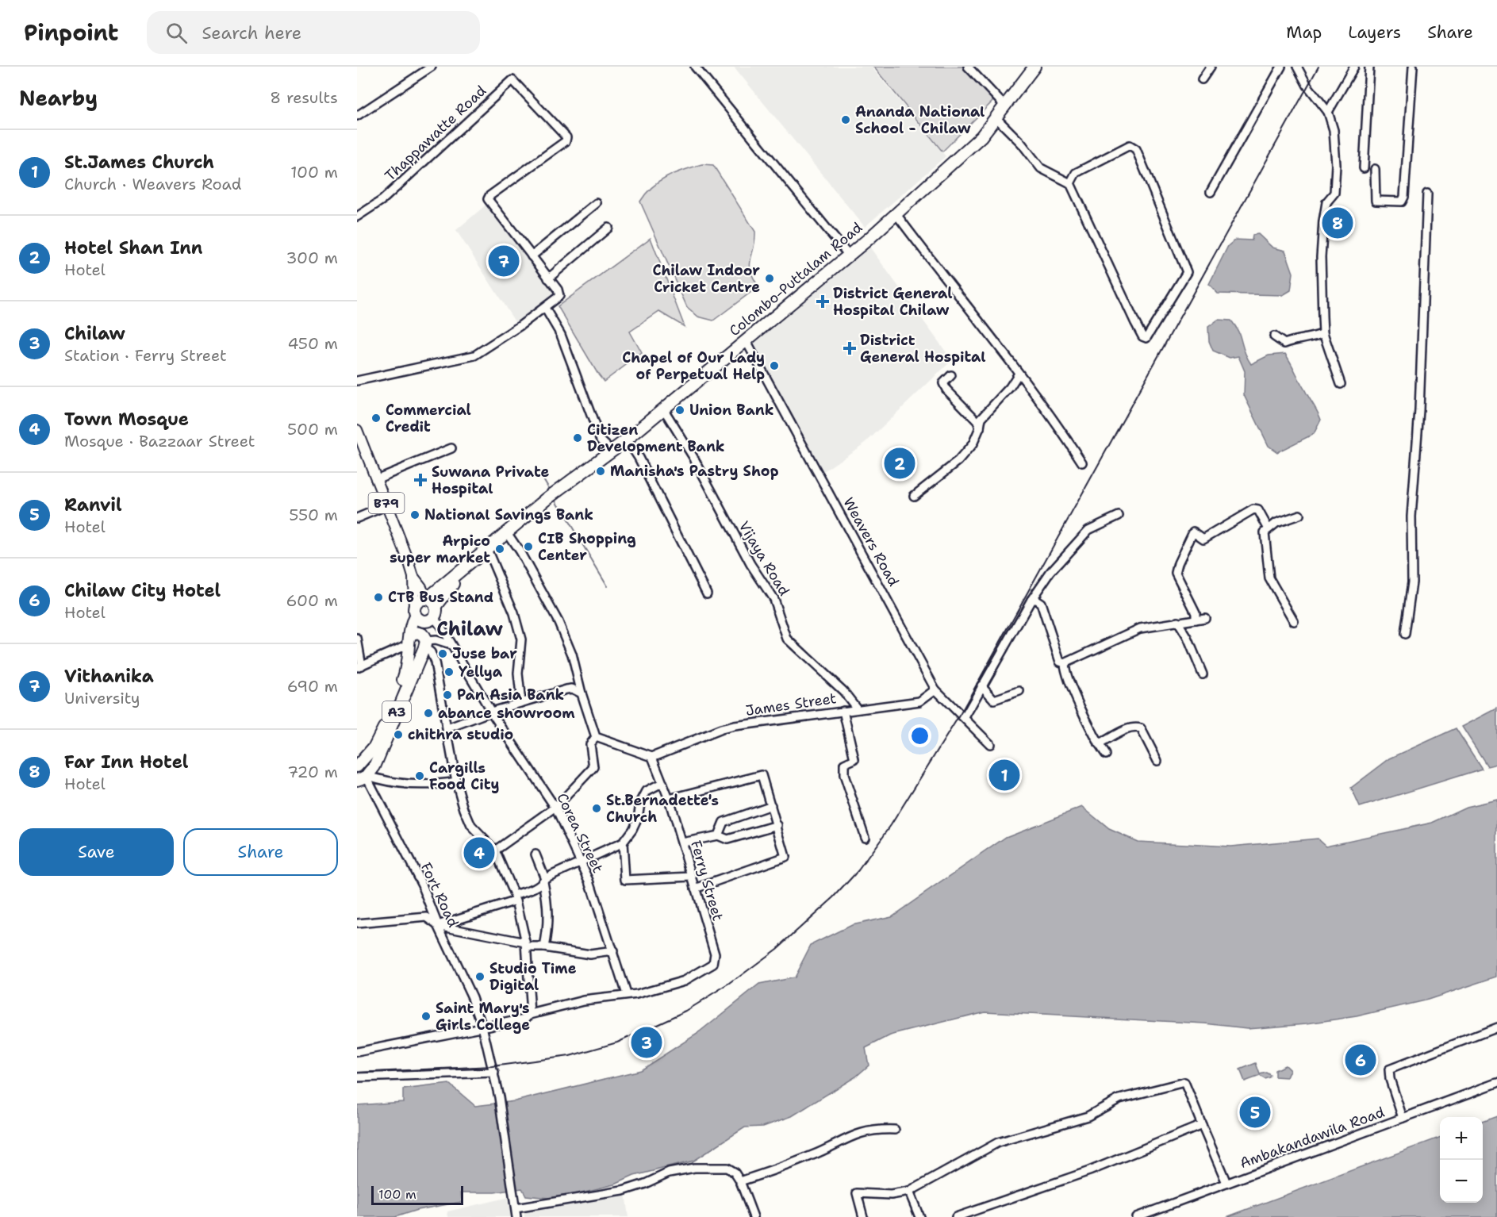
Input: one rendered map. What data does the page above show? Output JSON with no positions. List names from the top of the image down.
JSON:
{
  "streets": {
    "highway": ["Colombo-Puttalam Road", "A3"],
    "main road": ["B79"],
    "street": [
      "Thappawatte Road",
      "Weavers Road",
      "Vijaya Road",
      "James Street",
      "Corea Street",
      "Ferry Street",
      "Fort Road",
      "Ambakandawila Road"
    ]
  },
  "crossings": [
    ["Colombo-Puttalam Road", "B79"],
    ["Colombo-Puttalam Road", "Weavers Road"],
    ["Colombo-Puttalam Road", "Vijaya Road"],
    ["Colombo-Puttalam Road", "A3"],
    ["Colombo-Puttalam Road", "Corea Street"],
    ["B79", "A3"],
    ["B79", "Corea Street"],
    ["Weavers Road", "James Street"],
    ["Vijaya Road", "James Street"],
    ["James Street", "Ferry Street"],
    ["A3", "Fort Road"],
    ["Corea Street", "Ferry Street"],
    ["Ferry Street", "Fort Road"]
  ],
  "districts": ["Chilaw"],
  "places": {
    "other": [
      "Ananda National School - Chilaw",
      "Chilaw Indoor Cricket Centre",
      "Chapel of Our Lady of Perpetual Help",
      "Union Bank",
      "Commercial Credit",
      "Citizen Development Bank",
      "Manisha's Pastry Shop",
      "National Savings Bank",
      "CIB Shopping Center",
      "Arpico super market",
      "CTB Bus Stand",
      "Juse bar",
      "Yellya",
      "Pan Asia Bank",
      "abance showroom",
      "chithra studio",
      "Cargills Food City",
      "St.Bernadette's Church",
      "Studio Time Digital",
      "Saint Mary's Girls College"
    ],
    "health": ["District General Hospital Chilaw", "District General Hospital", "Suwana Private Hospital"]
  },
  "scale_bar": "100 m",
  "page": {
    "header": "Pinpoint",
    "search": "Search here",
    "nav": ["Map", "Layers", "Share"],
    "heading": ["Nearby", "8 results"],
    "list": [
      {
        "mark": "1",
        "name": "St.James Church",
        "note": "Church · Weavers Road",
        "value": "100 m"
      },
      {
        "mark": "2",
        "name": "Hotel Shan Inn",
        "note": "Hotel",
        "value": "300 m"
      },
      {
        "mark": "3",
        "name": "Chilaw",
        "note": "Station · Ferry Street",
        "value": "450 m"
      },
      {
        "mark": "4",
        "name": "Town Mosque",
        "note": "Mosque · Bazzaar Street",
        "value": "500 m"
      },
      {
        "mark": "5",
        "name": "Ranvil",
        "note": "Hotel",
        "value": "550 m"
      },
      {
        "mark": "6",
        "name": "Chilaw City Hotel",
        "note": "Hotel",
        "value": "600 m"
      },
      {
        "mark": "7",
        "name": "Vithanika",
        "note": "University",
        "value": "690 m"
      },
      {
        "mark": "8",
        "name": "Far Inn Hotel",
        "note": "Hotel",
        "value": "720 m"
      }
    ],
    "pins": [
      "8",
      "7",
      "2",
      "1",
      "4",
      "3",
      "6",
      "5"
    ],
    "buttons": ["Save", "Share"],
    "map_buttons": ["+", "−"],
    "scale": "100 m"
  }
}
